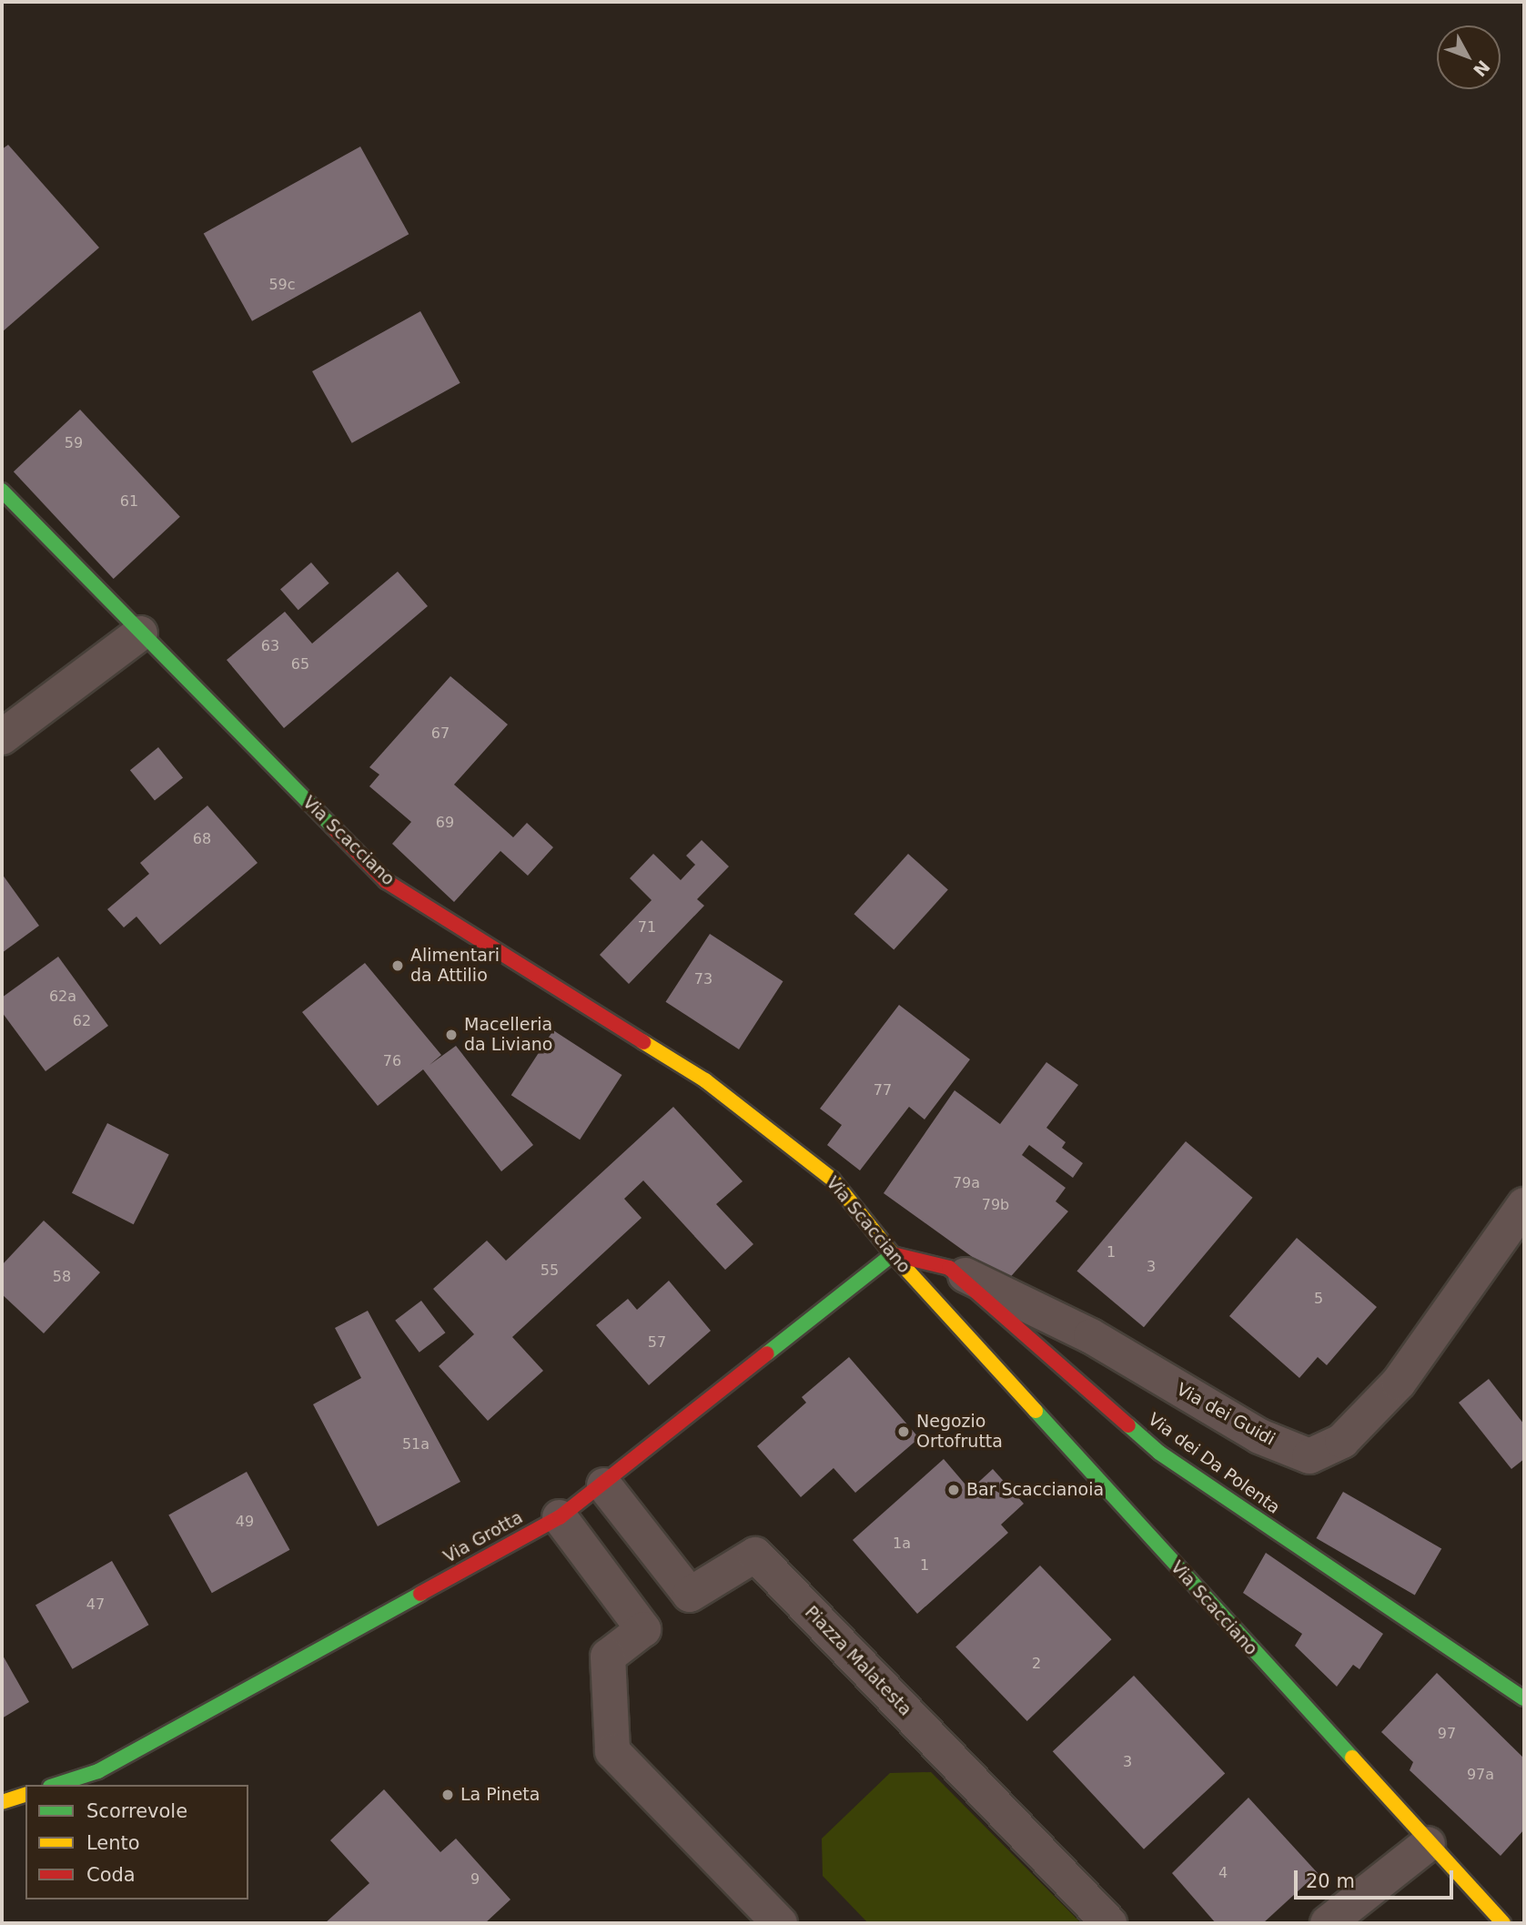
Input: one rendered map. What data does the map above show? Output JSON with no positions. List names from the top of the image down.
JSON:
{
  "streets": {
    "street": [
      "Via Scacciano",
      "Via dei Guidi",
      "Via dei Da Polenta",
      "Via Grotta",
      "Piazza Malatesta"
    ]
  },
  "crossings": [
    ["Via Scacciano", "Via dei Da Polenta"],
    ["Via Scacciano", "Via Grotta"],
    ["Via dei Guidi", "Via dei Da Polenta"],
    ["Via dei Da Polenta", "Via Grotta"],
    ["Via Grotta", "Piazza Malatesta"]
  ],
  "places": [
    "Alimentari da Attilio",
    "Macelleria da Liviano",
    "Negozio Ortofrutta",
    "Bar Scaccianoia",
    "La Pineta"
  ],
  "house_numbers": [
    "59c",
    "59",
    "61",
    "63",
    "65",
    "67",
    "69",
    "68",
    "71",
    "73",
    "62a",
    "62",
    "76",
    "77",
    "79a",
    "79b",
    "1",
    "3",
    "55",
    "58",
    "5",
    "57",
    "51a",
    "49",
    "1a",
    "1",
    "47",
    "2",
    "97",
    "3",
    "97a",
    "4",
    "9"
  ],
  "legend": ["Scorrevole", "Lento", "Coda"],
  "scale_bar": "20 m",
  "north": "bottom right"
}
